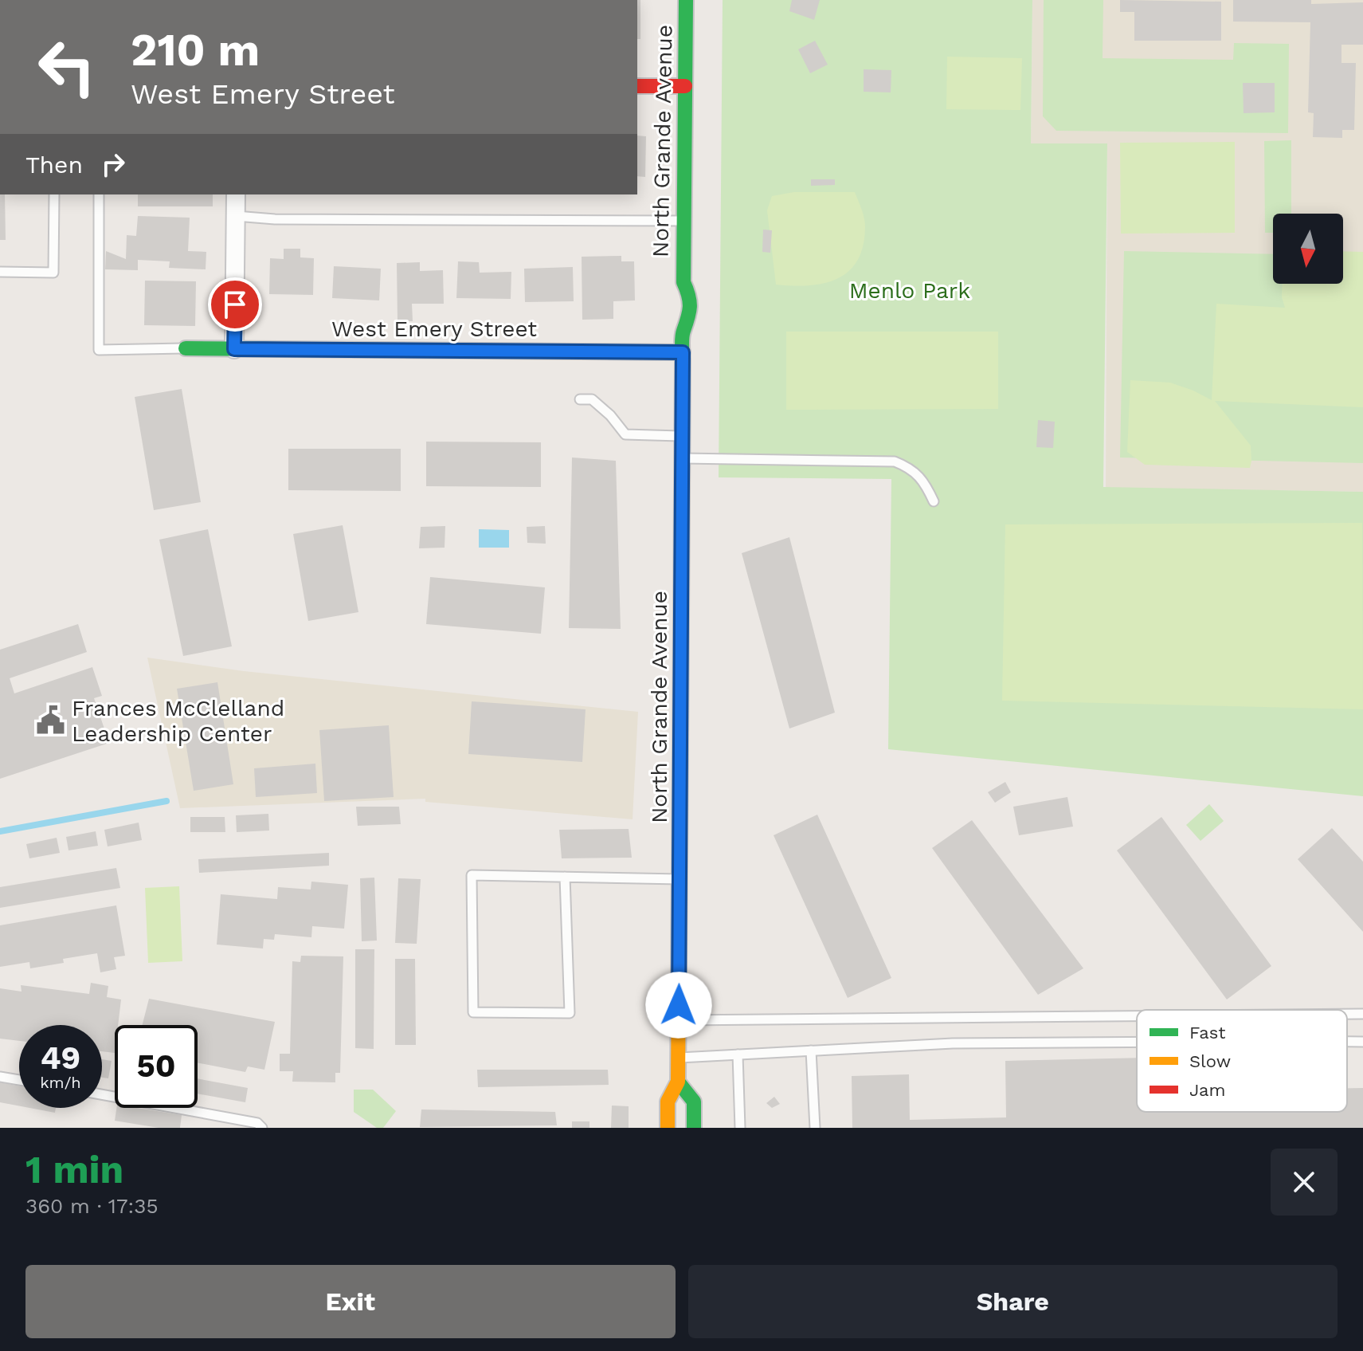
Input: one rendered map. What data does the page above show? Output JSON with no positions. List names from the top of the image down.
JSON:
{
  "streets": {
    "main road": ["North Grande Avenue", "West Emery Street"]
  },
  "crossings": [
    ["North Grande Avenue", "West Emery Street"]
  ],
  "parks": ["Menlo Park"],
  "places": {
    "public building": ["Frances McClelland Leadership Center"]
  },
  "legend": ["Fast", "Slow", "Jam"],
  "north": "bottom",
  "page": {
    "turn": ["210 m", "West Emery Street"],
    "then": "Then",
    "speed": "49 km/h",
    "limit": "50",
    "heading": ["1 min", "360 m · 17:35"],
    "buttons": ["Exit", "Share"]
  }
}
